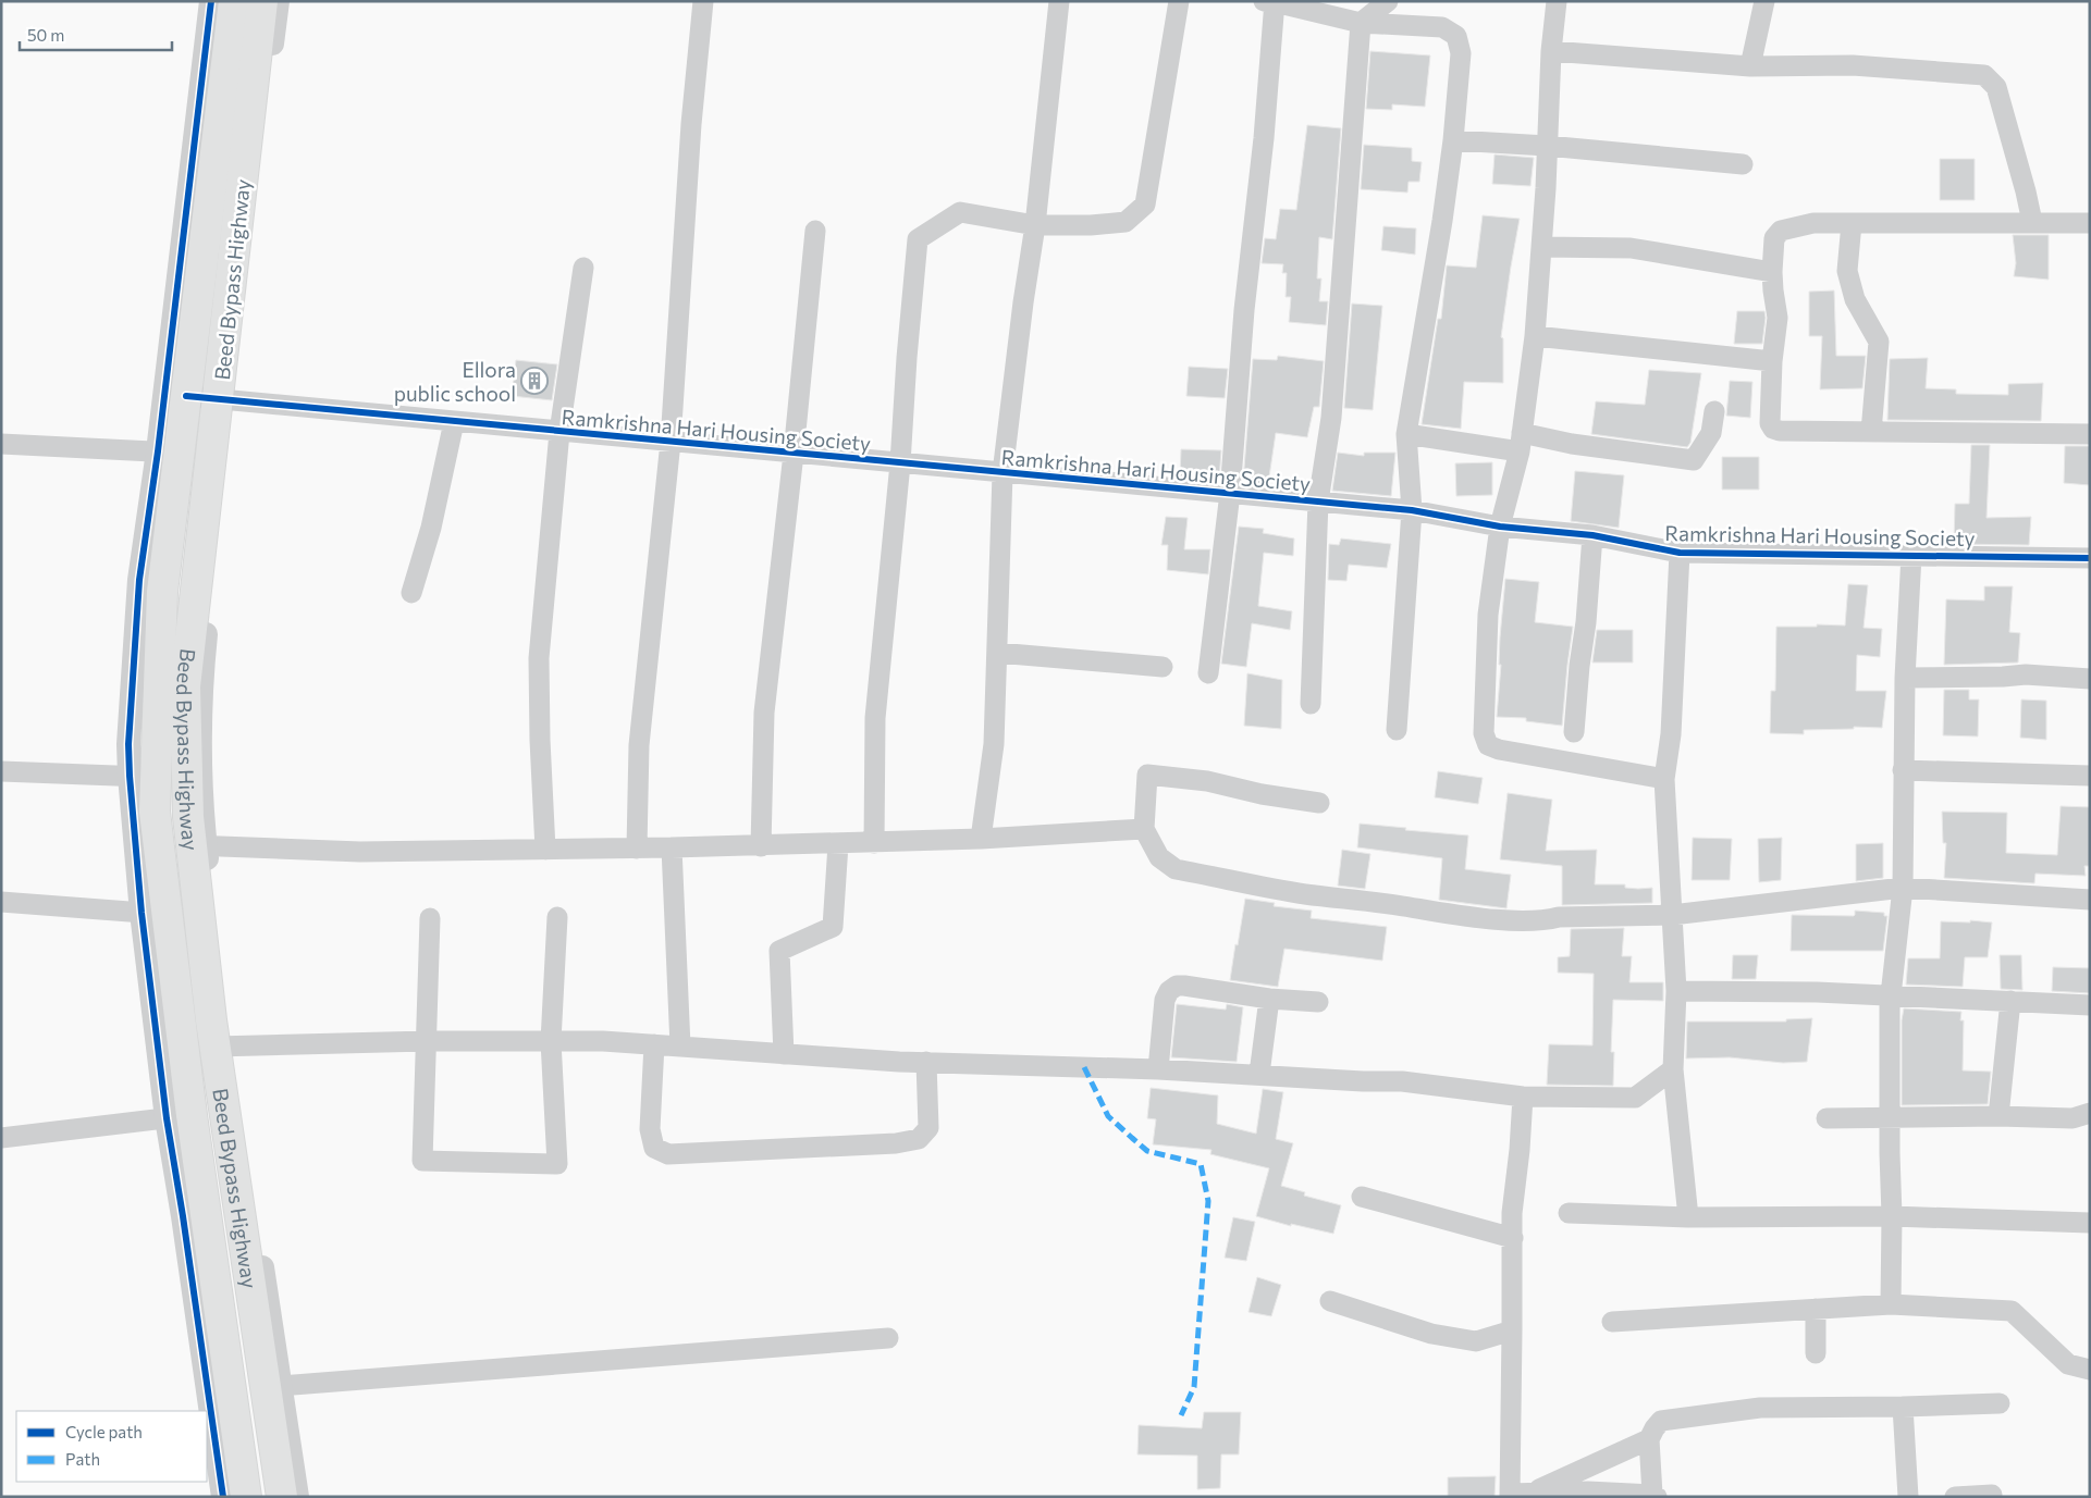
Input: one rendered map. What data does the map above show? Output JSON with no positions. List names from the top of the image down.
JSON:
{
  "streets": {
    "highway": ["Beed Bypass Highway"],
    "street": ["Ramkrishna Hari Housing Society"]
  },
  "crossings": [
    ["Beed Bypass Highway", "Ramkrishna Hari Housing Society"]
  ],
  "places": {
    "building": ["Ellora public school"]
  },
  "legend": ["Cycle path", "Path"],
  "scale_bar": "50 m"
}
